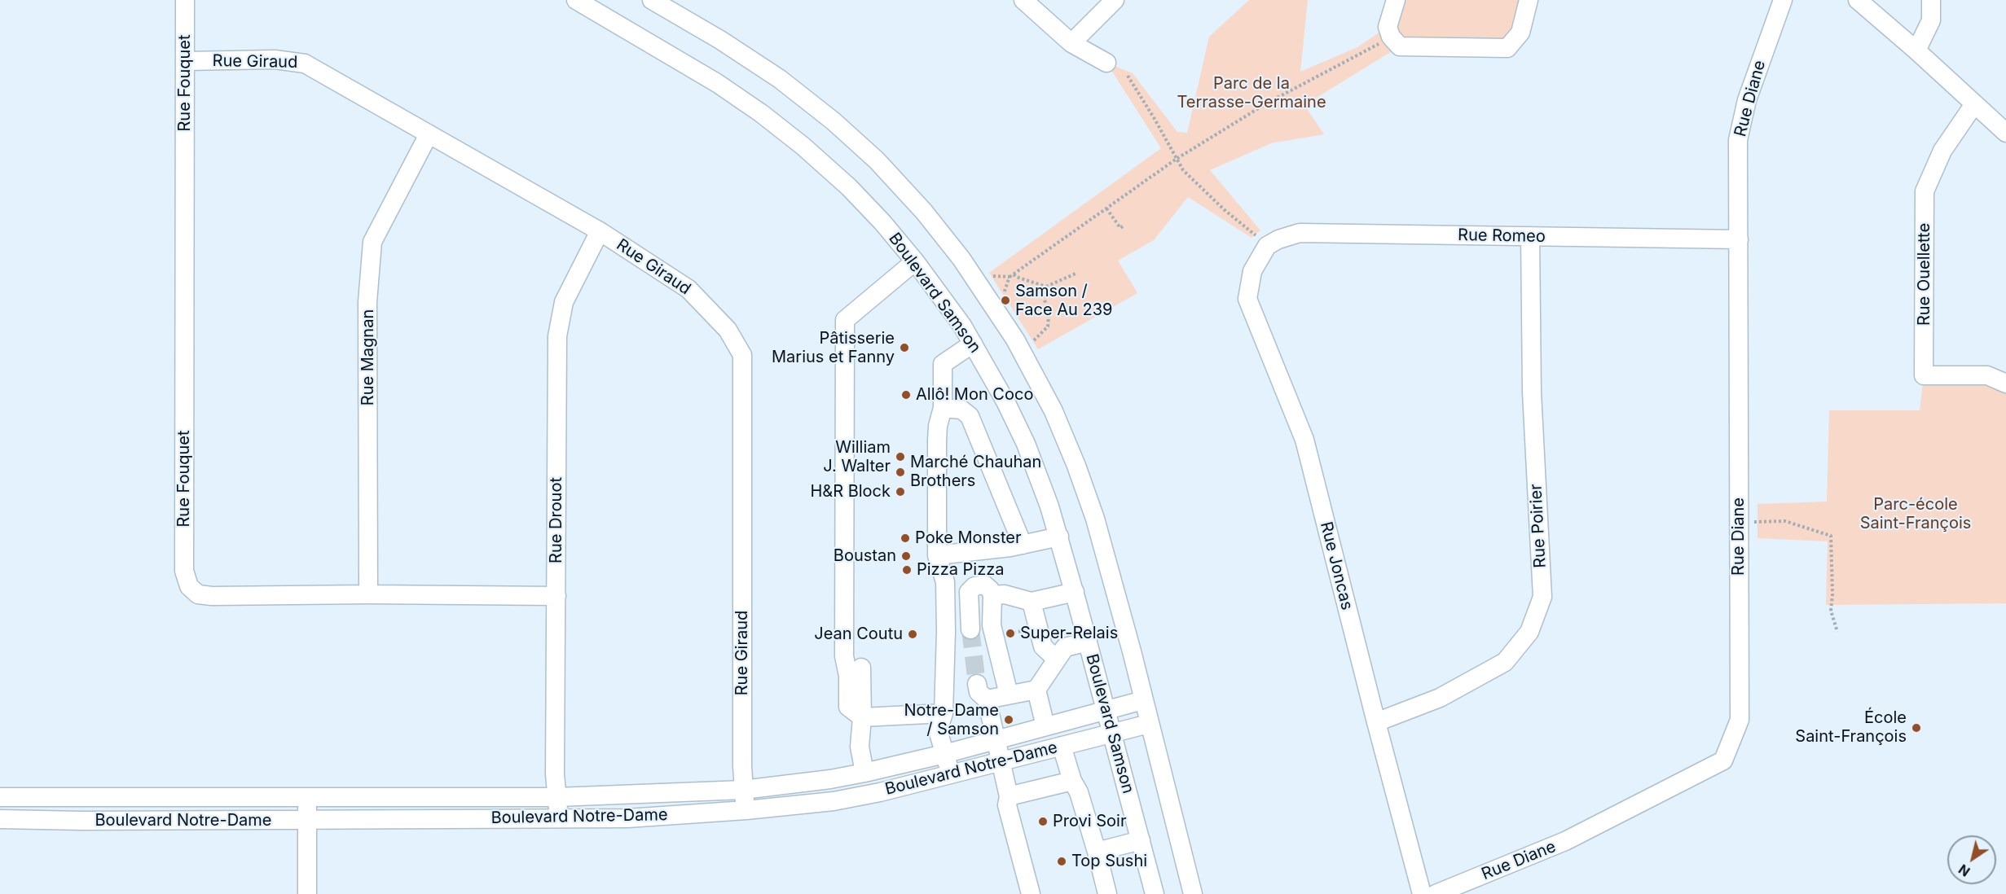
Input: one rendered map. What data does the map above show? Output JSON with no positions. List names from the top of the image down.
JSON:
{
  "streets": {
    "street": [
      "Rue Giraud",
      "Rue Fouquet",
      "Rue Diane",
      "Rue Romeo",
      "Rue Ouellette",
      "Boulevard Samson",
      "Rue Magnan",
      "Rue Drouot",
      "Rue Poirier",
      "Rue Joncas",
      "Boulevard Notre-Dame"
    ]
  },
  "crossings": [
    ["Rue Giraud", "Rue Fouquet"],
    ["Rue Giraud", "Rue Magnan"],
    ["Rue Giraud", "Rue Drouot"],
    ["Rue Giraud", "Boulevard Notre-Dame"],
    ["Rue Fouquet", "Rue Magnan"],
    ["Rue Fouquet", "Rue Drouot"],
    ["Rue Diane", "Rue Romeo"],
    ["Rue Romeo", "Rue Poirier"],
    ["Rue Romeo", "Rue Joncas"],
    ["Boulevard Samson", "Boulevard Notre-Dame"],
    ["Rue Drouot", "Boulevard Notre-Dame"],
    ["Rue Poirier", "Rue Joncas"]
  ],
  "parks": ["Parc de la Terrasse-Germaine", "Parc-école Saint-François"],
  "places": [
    "Samson / Face Au 239",
    "Pâtisserie Marius et Fanny",
    "Allô! Mon Coco",
    "William J. Walter",
    "Marché Chauhan Brothers",
    "H&R Block",
    "Poke Monster",
    "Boustan",
    "Pizza Pizza",
    "Super-Relais",
    "Jean Coutu",
    "Notre-Dame / Samson",
    "École Saint-François",
    "Provi Soir",
    "Top Sushi"
  ],
  "north": "bottom left"
}
